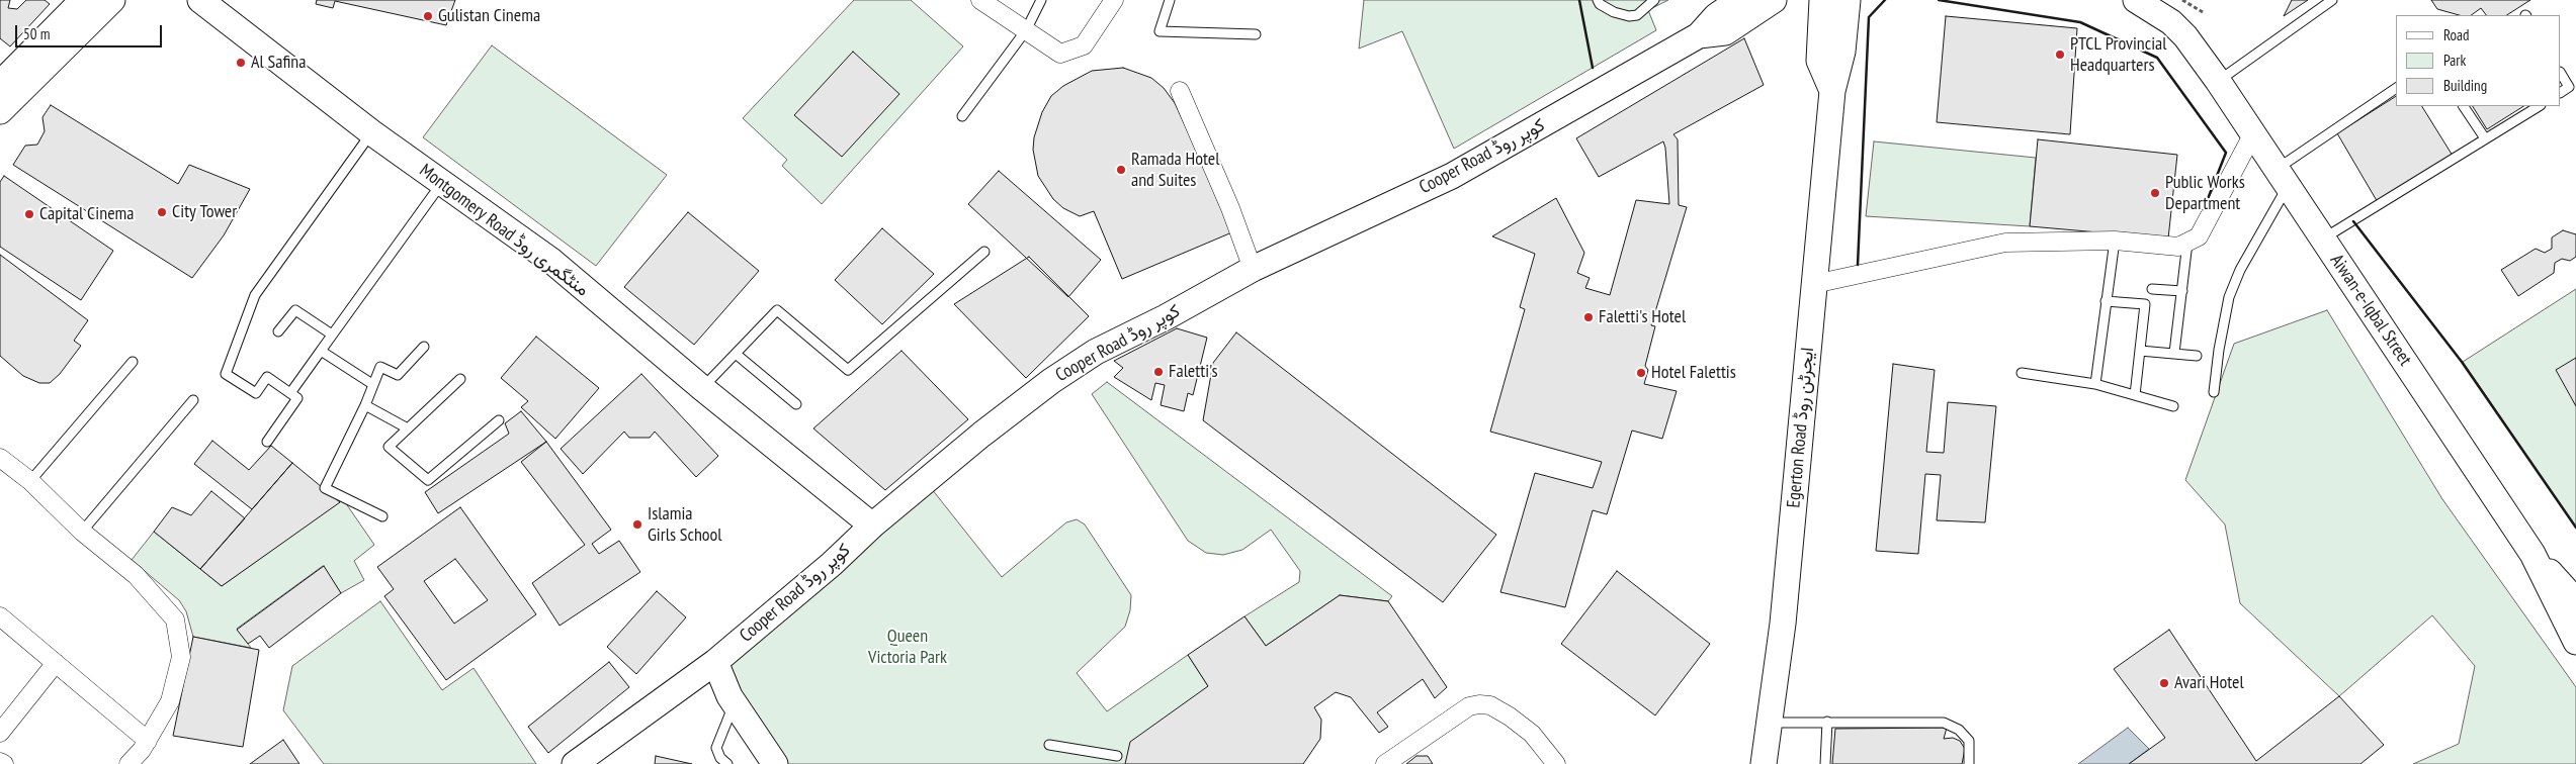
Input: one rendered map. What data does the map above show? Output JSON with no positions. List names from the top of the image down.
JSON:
{
  "streets": {
    "main road": [
      "Cooper Road کوپر روڈ",
      "Montgomery Road منٹگمری روڈ",
      "Aiwan-e-Iqbal Street",
      "Egerton Road ایجرٹن روڈ"
    ]
  },
  "crossings": [
    ["Cooper Road کوپر روڈ", "Montgomery Road منٹگمری روڈ"]
  ],
  "parks": ["Queen Victoria Park"],
  "places": [
    "Gulistan Cinema",
    "PTCL Provincial Headquarters",
    "Al Safina",
    "Ramada Hotel and Suites",
    "Public Works Department",
    "City Tower",
    "Capital Cinema",
    "Faletti's Hotel",
    "Faletti's",
    "Hotel Falettis",
    "Islamia Girls School",
    "Avari Hotel"
  ],
  "legend": ["Road", "Park", "Building"],
  "scale_bar": "50 m"
}
